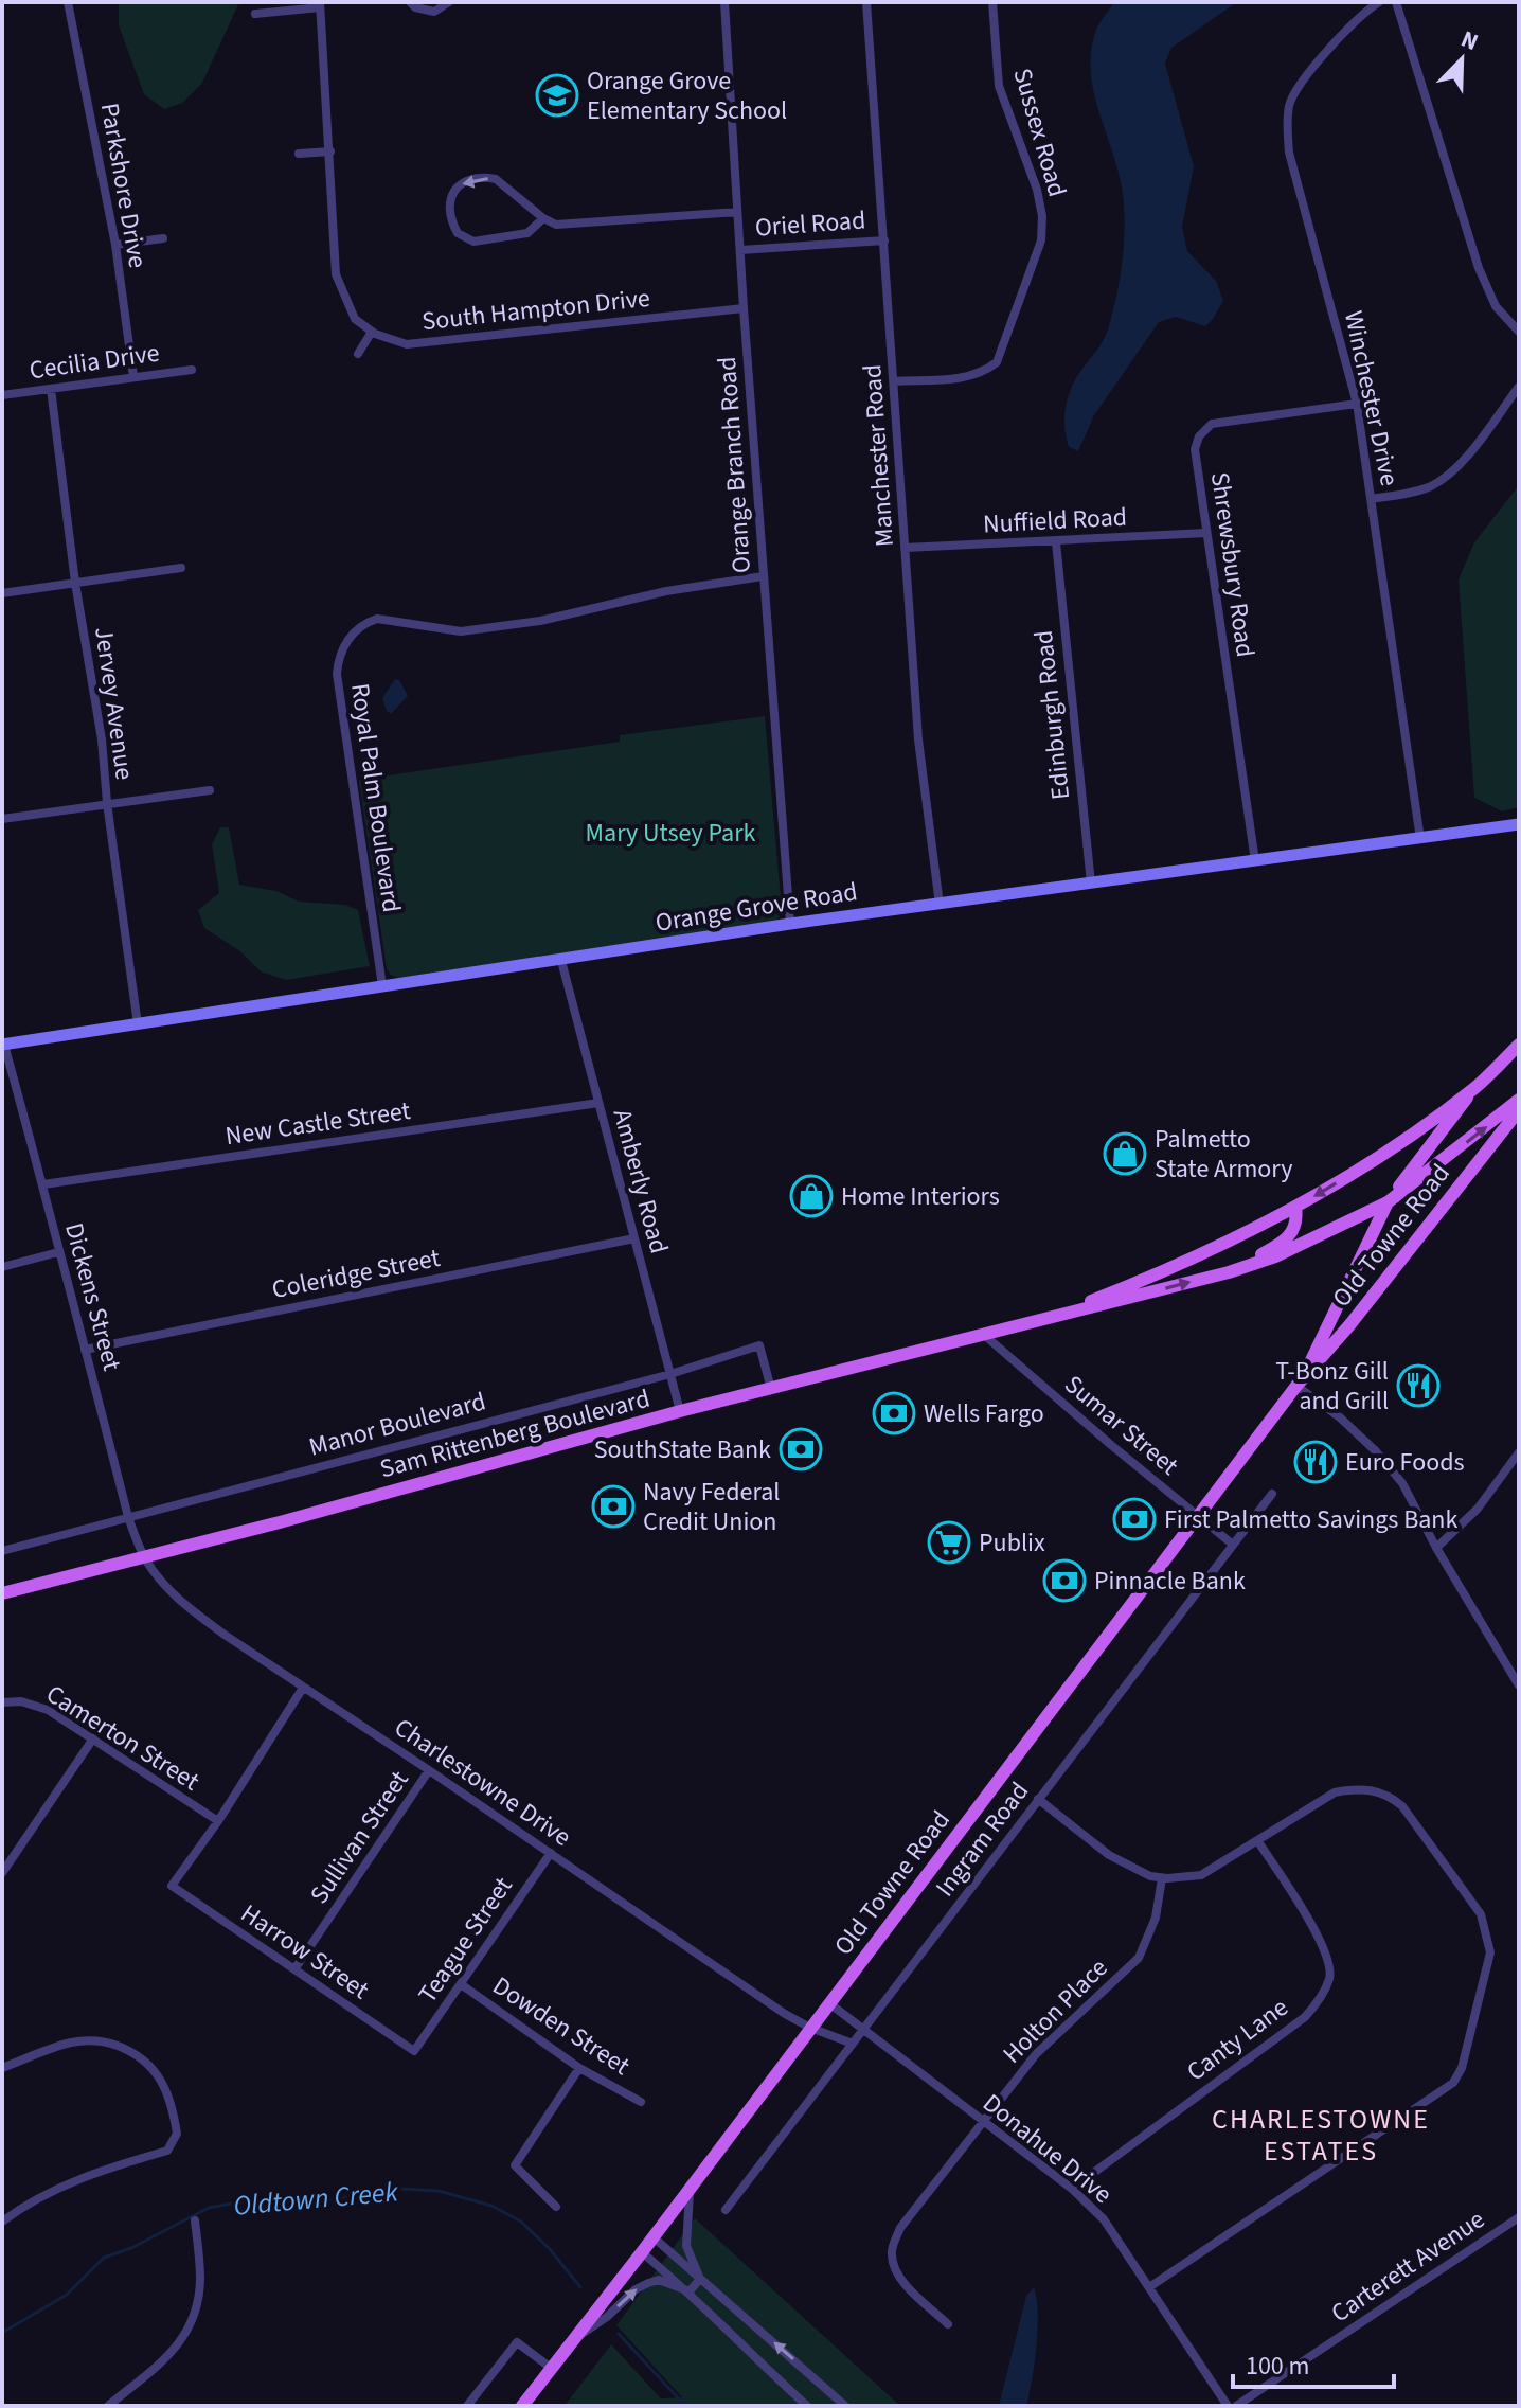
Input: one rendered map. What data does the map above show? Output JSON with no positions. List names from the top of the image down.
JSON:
{
  "streets": {
    "main road": ["Old Towne Road", "Sam Rittenberg Boulevard"],
    "street": [
      "Sussex Road",
      "Parkshore Drive",
      "Oriel Road",
      "South Hampton Drive",
      "Cecilia Drive",
      "Winchester Drive",
      "Manchester Road",
      "Orange Branch Road",
      "Nuffield Road",
      "Shrewsbury Road",
      "Jervey Avenue",
      "Edinburgh Road",
      "Royal Palm Boulevard",
      "Orange Grove Road",
      "New Castle Street",
      "Amberly Road",
      "Coleridge Street",
      "Dickens Street",
      "Manor Boulevard",
      "Sumar Street",
      "Camerton Street",
      "Charlestowne Drive",
      "Sullivan Street",
      "Ingram Road",
      "Teague Street",
      "Harrow Street",
      "Holton Place",
      "Dowden Street",
      "Canty Lane",
      "Donahue Drive",
      "Carterett Avenue"
    ]
  },
  "crossings": [
    ["Sussex Road", "Manchester Road"],
    ["Parkshore Drive", "Cecilia Drive"],
    ["Oriel Road", "Manchester Road"],
    ["Oriel Road", "Orange Branch Road"],
    ["South Hampton Drive", "Orange Branch Road"],
    ["Cecilia Drive", "Jervey Avenue"],
    ["Winchester Drive", "Shrewsbury Road"],
    ["Winchester Drive", "Orange Grove Road"],
    ["Manchester Road", "Nuffield Road"],
    ["Manchester Road", "Orange Grove Road"],
    ["Orange Branch Road", "Royal Palm Boulevard"],
    ["Orange Branch Road", "Orange Grove Road"],
    ["Nuffield Road", "Shrewsbury Road"],
    ["Nuffield Road", "Edinburgh Road"],
    ["Shrewsbury Road", "Orange Grove Road"],
    ["Jervey Avenue", "Orange Grove Road"],
    ["Edinburgh Road", "Orange Grove Road"],
    ["Royal Palm Boulevard", "Orange Grove Road"],
    ["Orange Grove Road", "Amberly Road"],
    ["Orange Grove Road", "Dickens Street"],
    ["New Castle Street", "Amberly Road"],
    ["New Castle Street", "Dickens Street"],
    ["Amberly Road", "Coleridge Street"],
    ["Amberly Road", "Manor Boulevard"],
    ["Amberly Road", "Sam Rittenberg Boulevard"],
    ["Old Towne Road", "Sumar Street"],
    ["Old Towne Road", "Sam Rittenberg Boulevard"],
    ["Old Towne Road", "Charlestowne Drive"],
    ["Old Towne Road", "Donahue Drive"],
    ["Coleridge Street", "Dickens Street"],
    ["Dickens Street", "Manor Boulevard"],
    ["Dickens Street", "Sam Rittenberg Boulevard"],
    ["Dickens Street", "Charlestowne Drive"],
    ["Manor Boulevard", "Sam Rittenberg Boulevard"],
    ["Sumar Street", "Sam Rittenberg Boulevard"],
    ["Sumar Street", "Ingram Road"],
    ["Sam Rittenberg Boulevard", "Charlestowne Drive"],
    ["Camerton Street", "Harrow Street"],
    ["Charlestowne Drive", "Sullivan Street"],
    ["Charlestowne Drive", "Ingram Road"],
    ["Charlestowne Drive", "Teague Street"],
    ["Sullivan Street", "Harrow Street"],
    ["Ingram Road", "Donahue Drive"],
    ["Teague Street", "Harrow Street"],
    ["Teague Street", "Dowden Street"],
    ["Holton Place", "Donahue Drive"],
    ["Canty Lane", "Donahue Drive"]
  ],
  "districts": ["CHARLESTOWNE ESTATES"],
  "water": ["Oldtown Creek"],
  "parks": ["Mary Utsey Park"],
  "places": {
    "school or university": ["Orange Grove Elementary School"],
    "shop": ["Palmetto State Armory", "Home Interiors"],
    "restaurant": ["T-Bonz Gill and Grill", "Euro Foods"],
    "bank": [
      "Wells Fargo",
      "SouthState Bank",
      "Navy Federal Credit Union",
      "First Palmetto Savings Bank",
      "Pinnacle Bank"
    ],
    "supermarket": ["Publix"]
  },
  "scale_bar": "100 m",
  "north": "top right"
}
